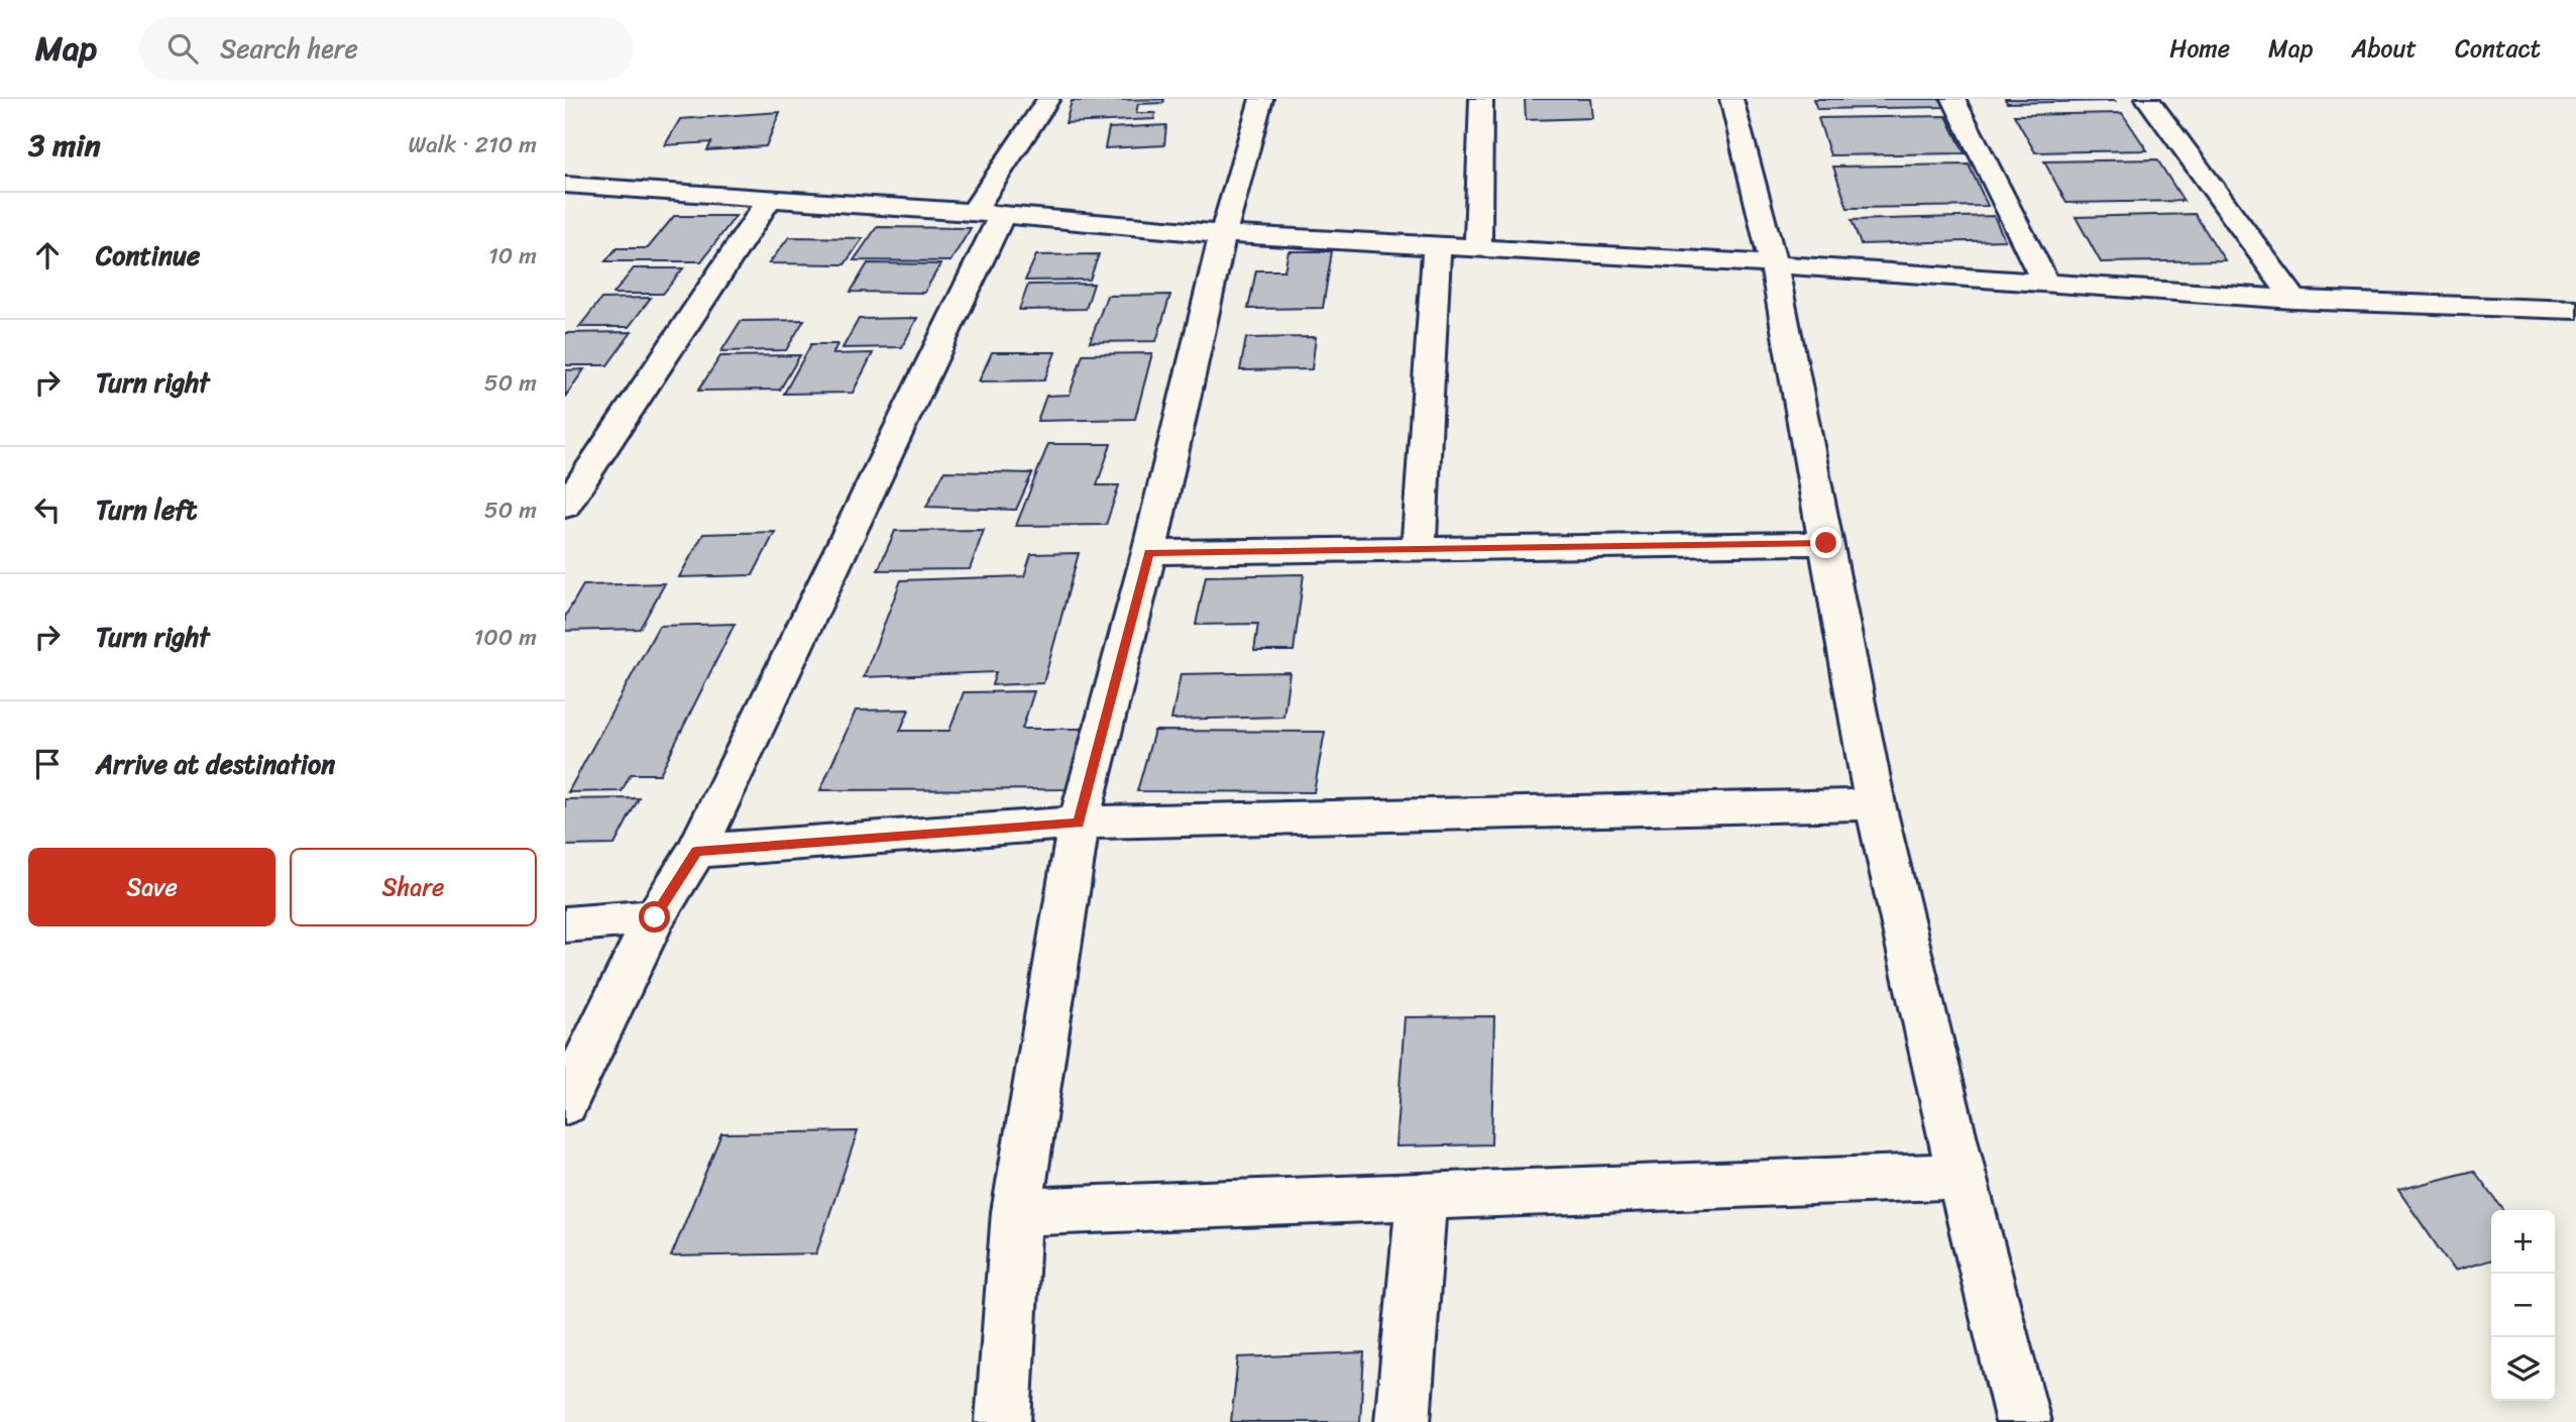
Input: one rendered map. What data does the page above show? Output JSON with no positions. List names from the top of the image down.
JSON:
{
  "page": {
    "header": "Map",
    "search": "Search here",
    "nav": [
      "Home",
      "Map",
      "About",
      "Contact"
    ],
    "heading": ["3 min", "Walk · 210 m"],
    "list": [
      ["Continue", "10 m"],
      ["Turn right", "50 m"],
      ["Turn left", "50 m"],
      ["Turn right", "100 m"],
      "Arrive at destination"
    ],
    "buttons": ["Save", "Share"],
    "map_buttons": ["+", "−"]
  }
}
